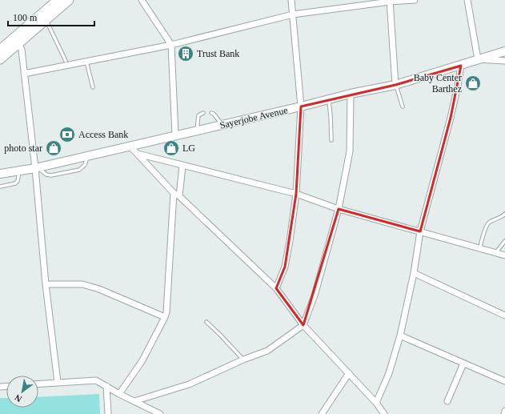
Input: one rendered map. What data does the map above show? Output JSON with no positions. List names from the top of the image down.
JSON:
{
  "streets": {
    "main road": ["Sayerjobe Avenue"]
  },
  "places": {
    "building": ["Trust Bank"],
    "shop": ["Baby Center Barthez", "photo star", "LG"],
    "bank": ["Access Bank"]
  },
  "scale_bar": "100 m",
  "north": "bottom left"
}
